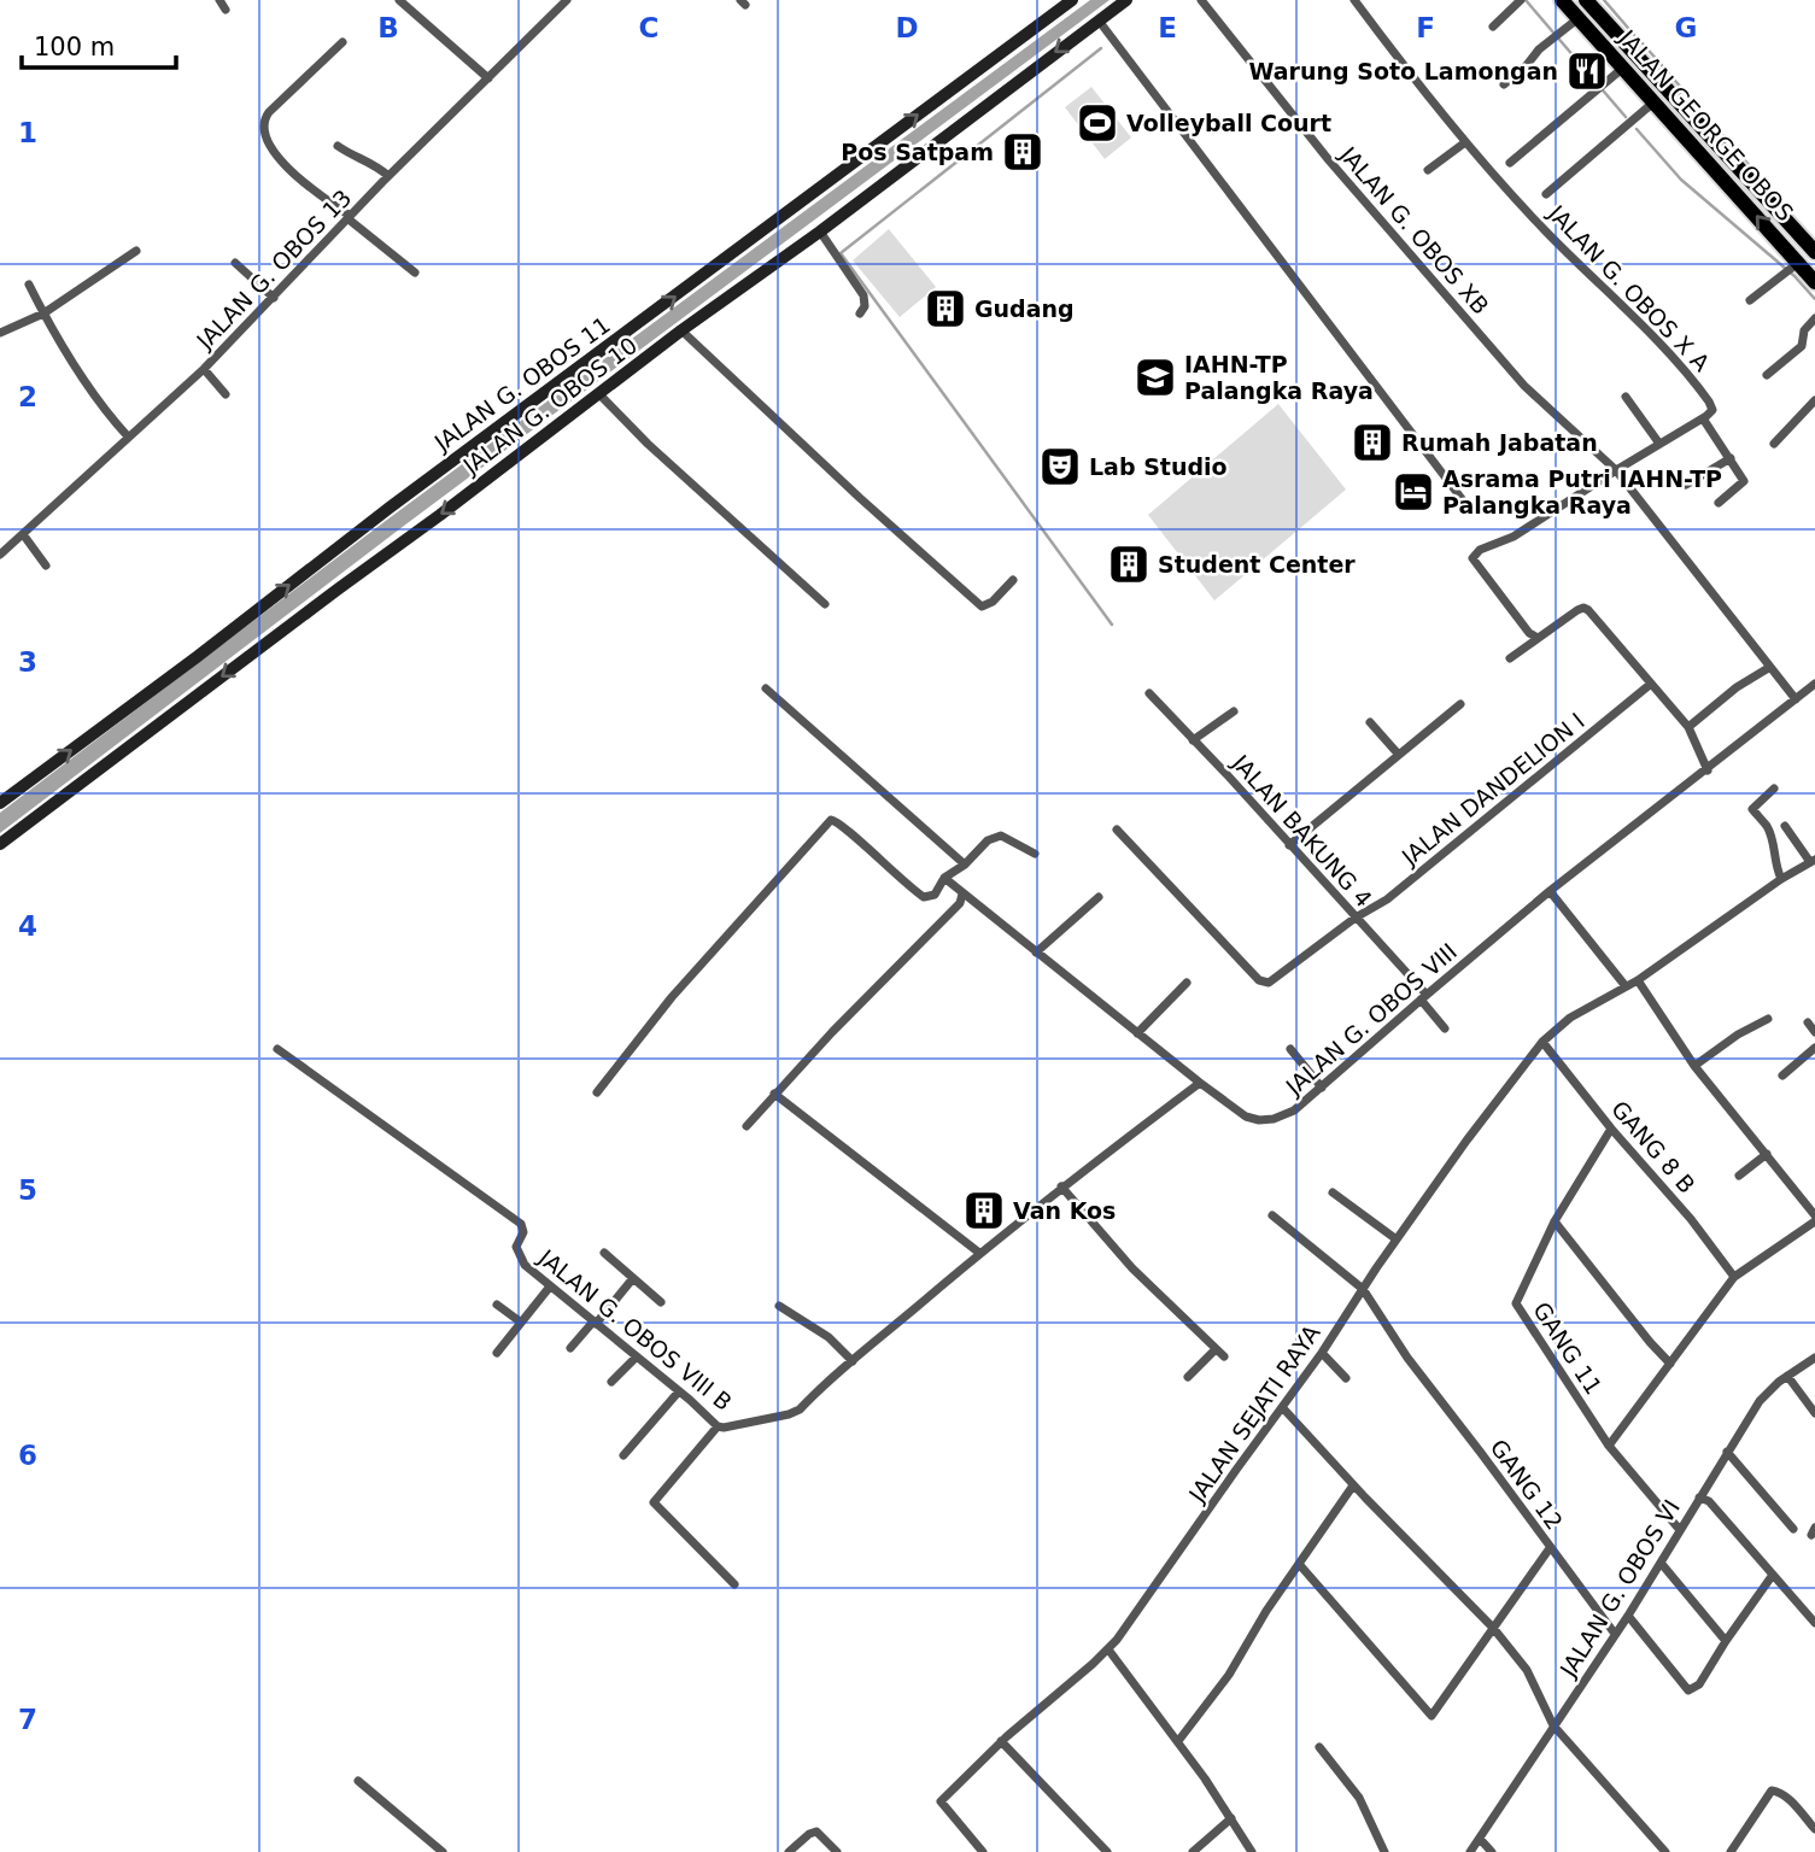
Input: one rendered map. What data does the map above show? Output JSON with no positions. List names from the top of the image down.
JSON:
{
  "streets": {
    "main road": ["JALAN GEORGE OBOS"],
    "street": [
      "JALAN G. OBOS XB",
      "JALAN G. OBOS 13",
      "JALAN G. OBOS X A",
      "JALAN G. OBOS 11",
      "JALAN G. OBOS 10",
      "JALAN DANDELION I",
      "JALAN BAKUNG 4",
      "JALAN G. OBOS VIII",
      "GANG 8 B",
      "JALAN G. OBOS VIII B",
      "GANG 11",
      "JALAN SEJATI RAYA",
      "GANG 12",
      "JALAN G. OBOS VI"
    ]
  },
  "crossings": [
    ["JALAN DANDELION I", "JALAN BAKUNG 4"],
    ["JALAN BAKUNG 4", "JALAN G. OBOS VIII"],
    ["JALAN G. OBOS VIII", "JALAN G. OBOS VIII B"],
    ["GANG 8 B", "GANG 11"],
    ["GANG 8 B", "JALAN SEJATI RAYA"],
    ["GANG 11", "JALAN G. OBOS VI"],
    ["JALAN SEJATI RAYA", "GANG 12"],
    ["GANG 12", "JALAN G. OBOS VI"]
  ],
  "one_way": ["JALAN G. OBOS 11", "JALAN G. OBOS 10"],
  "places": {
    "restaurant": ["Warung Soto Lamongan"],
    "sports": ["Volleyball Court"],
    "building": [
      "Pos Satpam",
      "Gudang",
      "Rumah Jabatan",
      "Student Center",
      "Van Kos"
    ],
    "school or university": ["IAHN-TP Palangka Raya"],
    "theatre": ["Lab Studio"],
    "hotel": ["Asrama Putri IAHN-TP Palangka Raya"]
  },
  "scale_bar": "100 m",
  "grid": {
    "columns": [
      "B",
      "C",
      "D",
      "E",
      "F",
      "G"
    ],
    "rows": [
      "1",
      "2",
      "3",
      "4",
      "5",
      "6",
      "7"
    ]
  }
}
